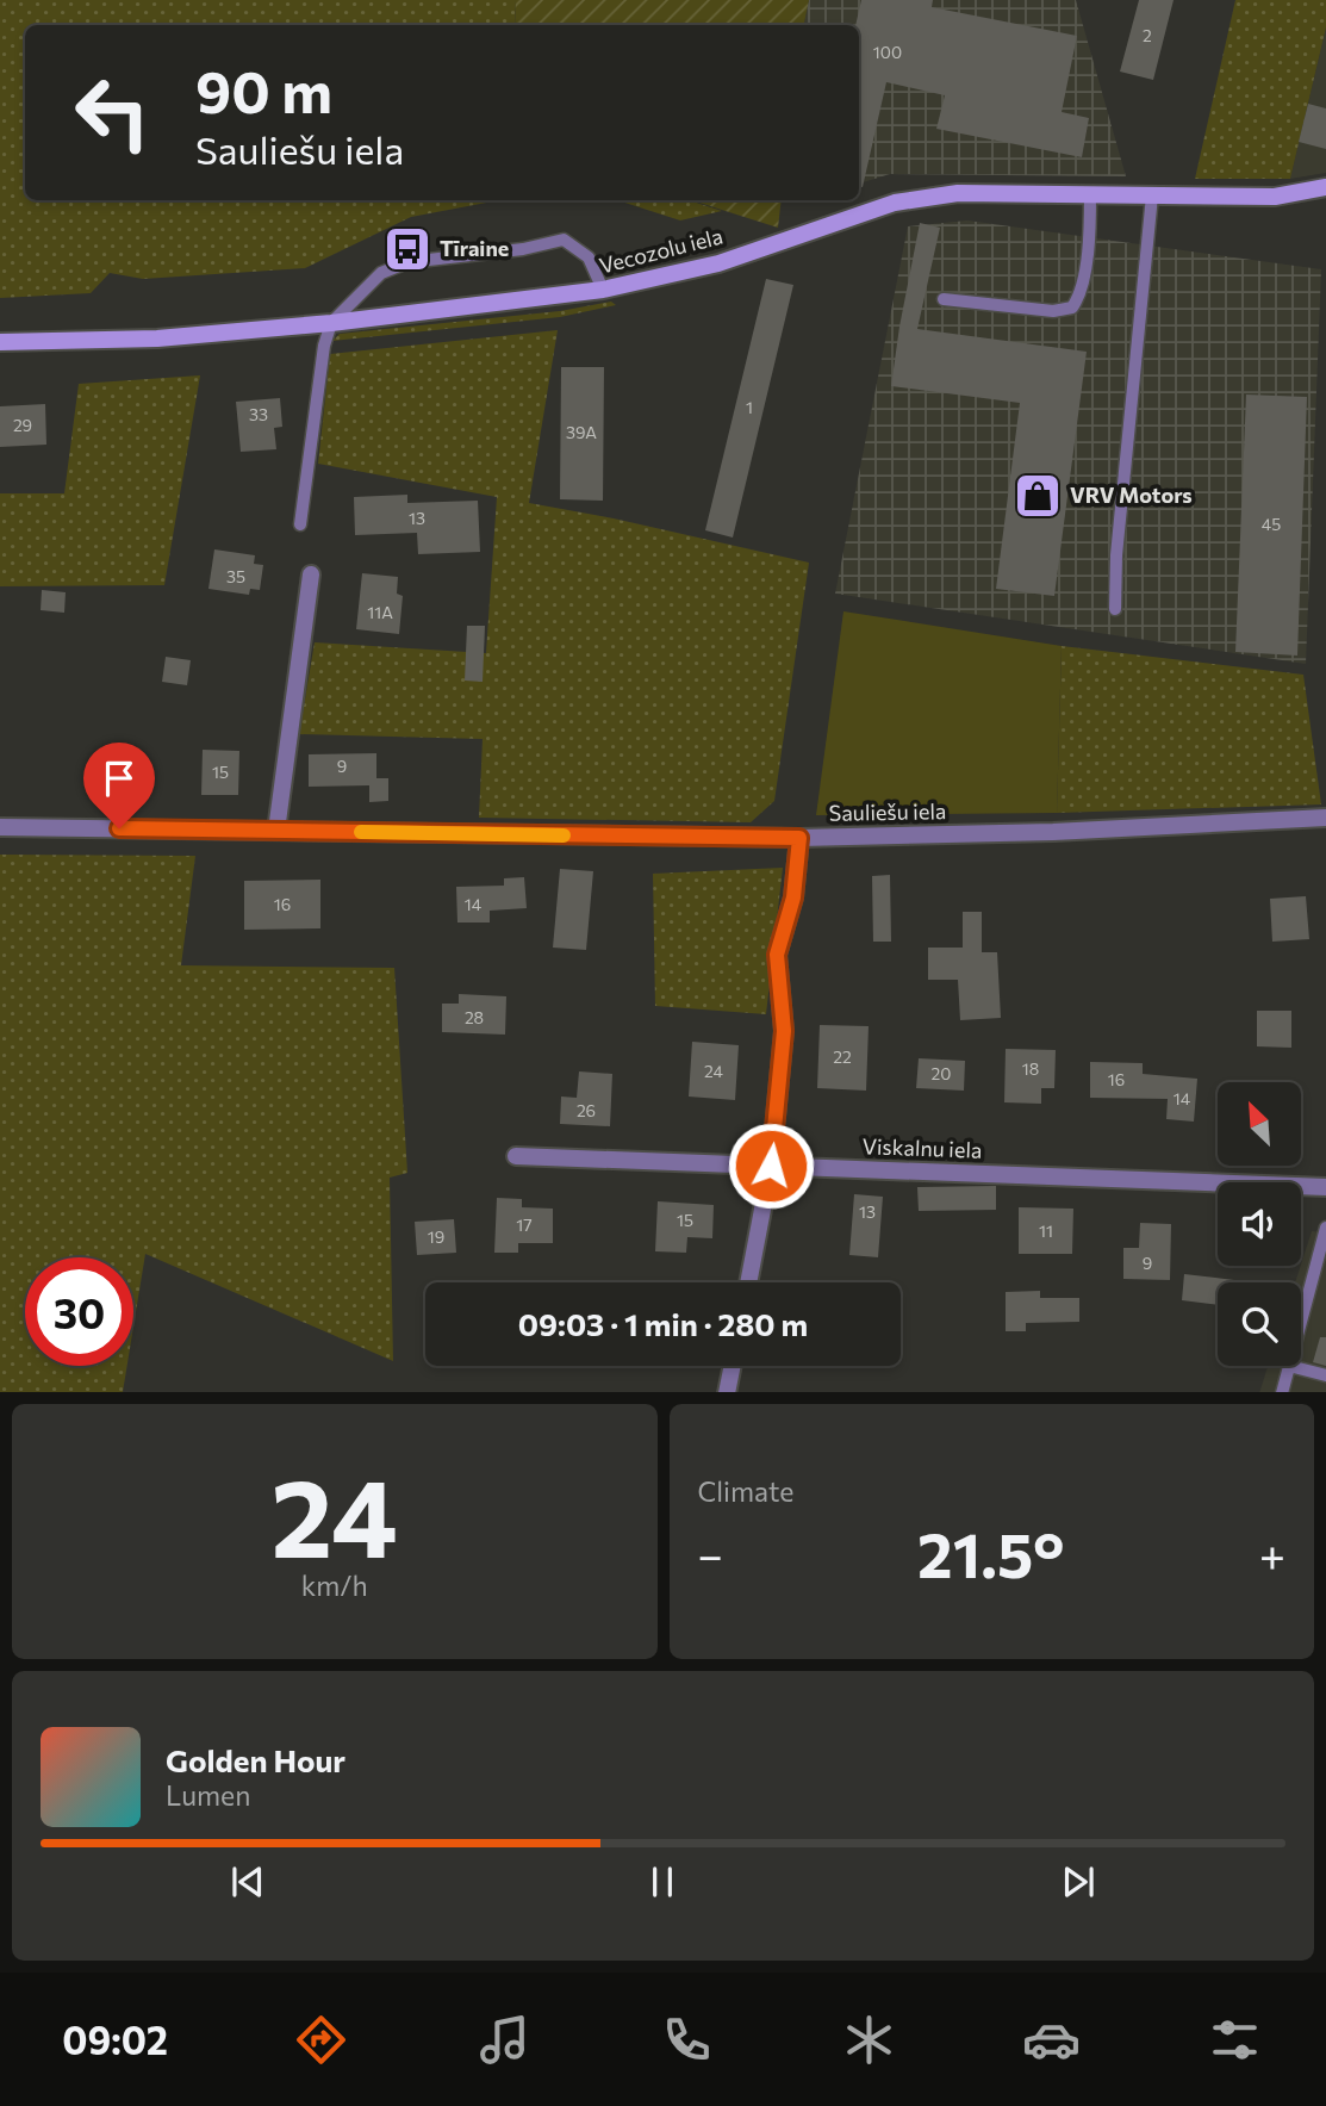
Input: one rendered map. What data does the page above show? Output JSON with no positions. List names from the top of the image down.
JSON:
{
  "streets": {
    "street": ["Vecozolu iela", "Sauliešu iela", "Viskalnu iela"]
  },
  "places": {
    "bus stop": ["Tīraine"],
    "shop": ["VRV Motors"]
  },
  "house_numbers": [
    "2",
    "100",
    "1",
    "33",
    "29",
    "39A",
    "13",
    "45",
    "35",
    "11A",
    "9",
    "15",
    "16",
    "14",
    "28",
    "22",
    "18",
    "24",
    "20",
    "16",
    "14",
    "26",
    "13",
    "15",
    "17",
    "11",
    "19",
    "9"
  ],
  "north": "top left",
  "page": {
    "turn": ["90 m", "Sauliešu iela"],
    "limit": "30",
    "trip": "09:03 · 1 min · 280 m",
    "tile": [
      ["24", "km/h"],
      "Climate"
    ],
    "heat": ["−", "21.5°", "+"],
    "song": ["Golden Hour", "Lumen"],
    "tabs": "09:02"
  }
}
